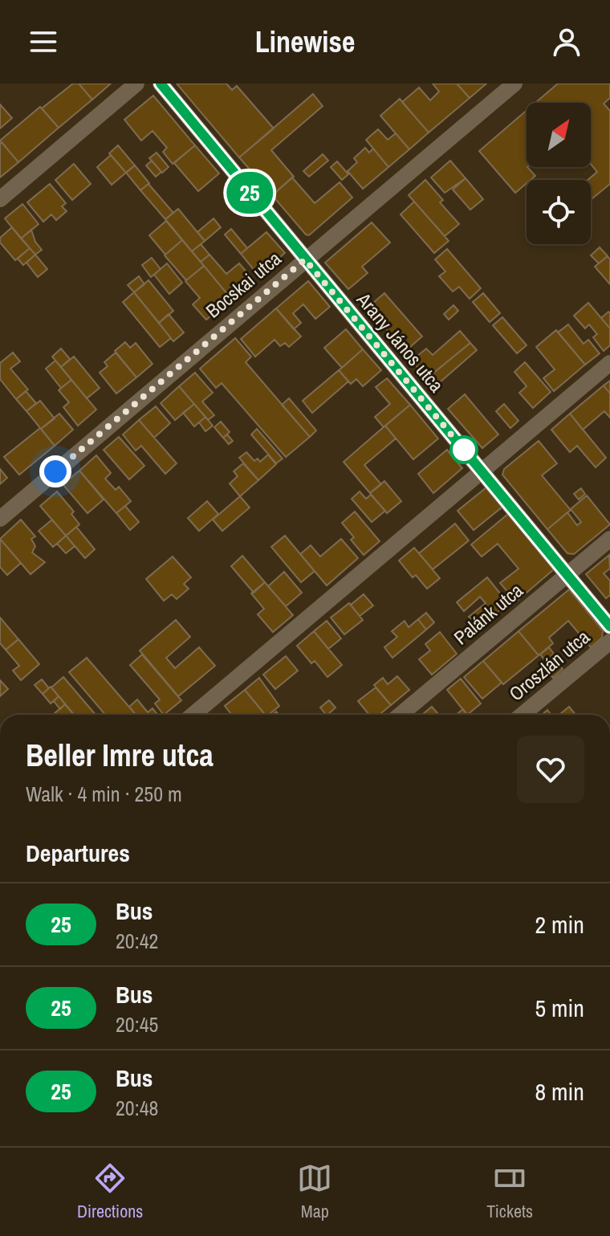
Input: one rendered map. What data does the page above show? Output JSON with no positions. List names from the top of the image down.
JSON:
{
  "streets": {
    "street": [
      "Bocskai utca",
      "Arany János utca",
      "Palánk utca",
      "Oroszlán utca"
    ]
  },
  "crossings": [
    ["Bocskai utca", "Arany János utca"],
    ["Arany János utca", "Palánk utca"]
  ],
  "lines": ["bus line 25"],
  "north": "top right",
  "page": {
    "header": "Linewise",
    "on_map": "25",
    "heading": [
      ["Beller Imre utca", "Walk · 4 min · 250 m"],
      "Departures"
    ],
    "list": [
      {
        "mark": "25",
        "name": "Bus",
        "note": "20:42",
        "value": "2 min"
      },
      {
        "mark": "25",
        "name": "Bus",
        "note": "20:45",
        "value": "5 min"
      },
      {
        "mark": "25",
        "name": "Bus",
        "note": "20:48",
        "value": "8 min"
      }
    ],
    "tabs": ["Directions", "Map", "Tickets"]
  }
}
